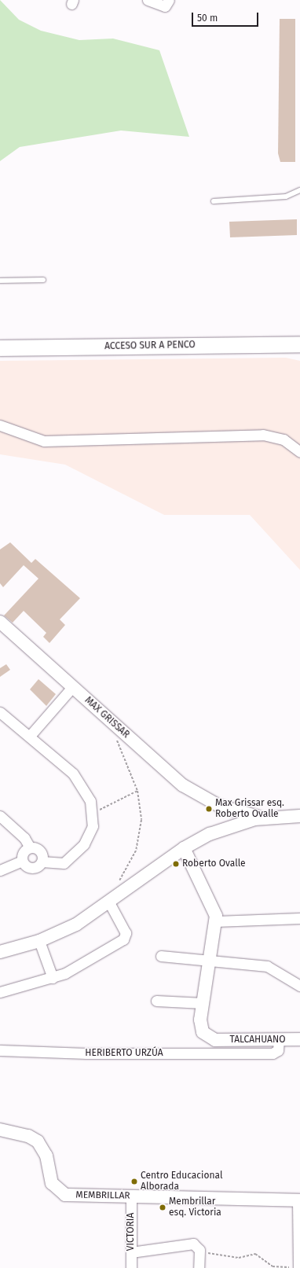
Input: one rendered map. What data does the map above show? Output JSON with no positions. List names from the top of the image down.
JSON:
{
  "streets": {
    "main road": ["ACCESO SUR A PENCO"],
    "street": [
      "MAX GRISSAR",
      "TALCAHUANO",
      "HERIBERTO URZÚA",
      "MEMBRILLAR",
      "VICTORIA"
    ]
  },
  "crossings": [
    ["TALCAHUANO", "HERIBERTO URZÚA"],
    ["MEMBRILLAR", "VICTORIA"]
  ],
  "places": [
    "Max Grissar esq. Roberto Ovalle",
    "Roberto Ovalle",
    "Centro Educacional Alborada",
    "Membrillar esq. Victoria"
  ],
  "scale_bar": "50 m"
}
